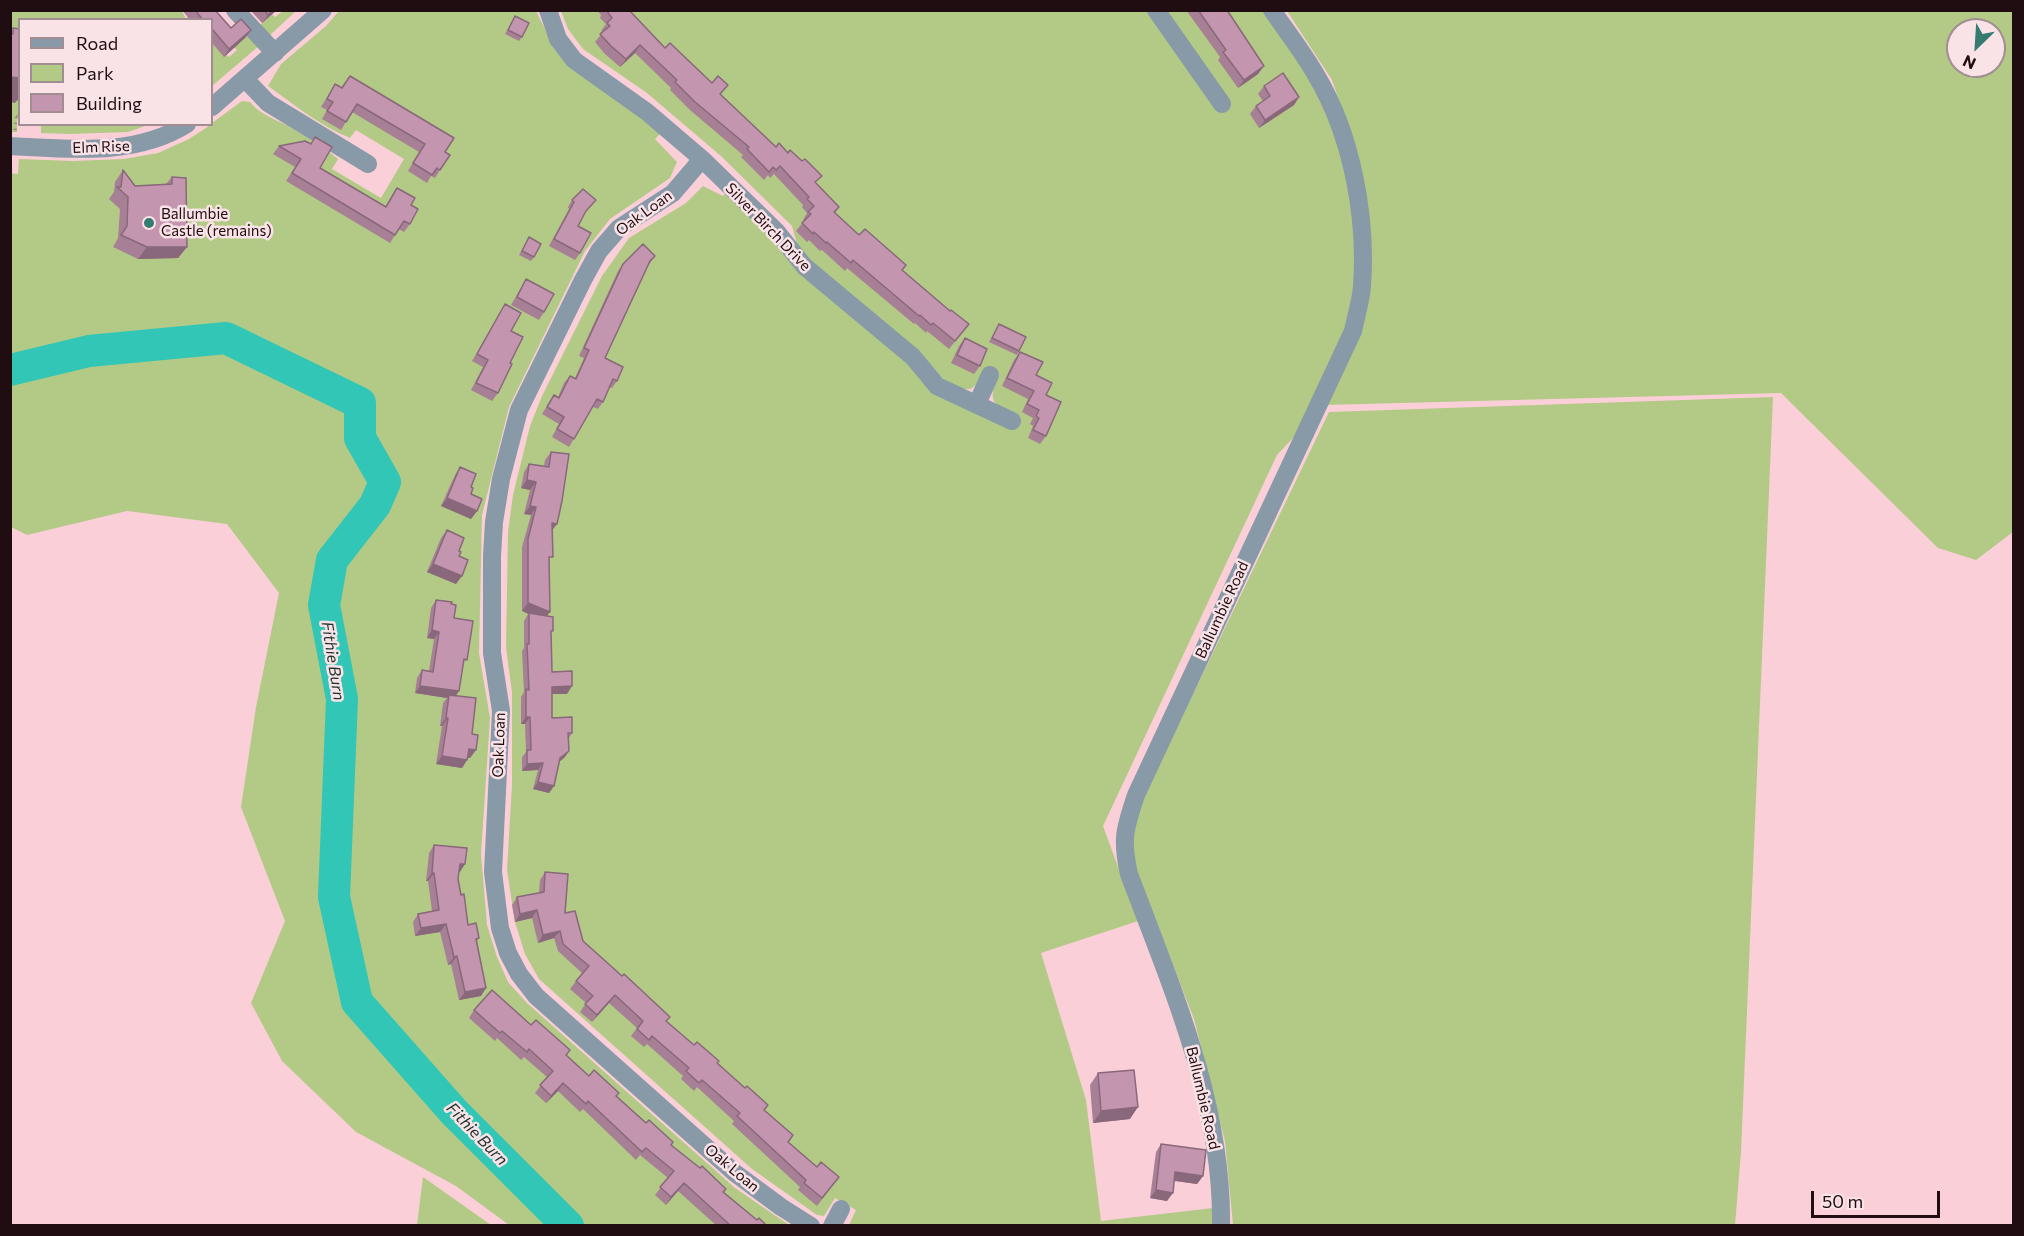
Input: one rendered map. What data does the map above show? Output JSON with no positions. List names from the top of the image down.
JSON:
{
  "streets": {
    "street": [
      "Elm Rise",
      "Oak Loan",
      "Silver Birch Drive",
      "Ballumbie Road"
    ]
  },
  "crossings": [
    ["Oak Loan", "Silver Birch Drive"]
  ],
  "water": ["Fithie Burn"],
  "places": ["Ballumbie Castle (remains)"],
  "legend": ["Road", "Park", "Building"],
  "scale_bar": "50 m",
  "north": "bottom left"
}
